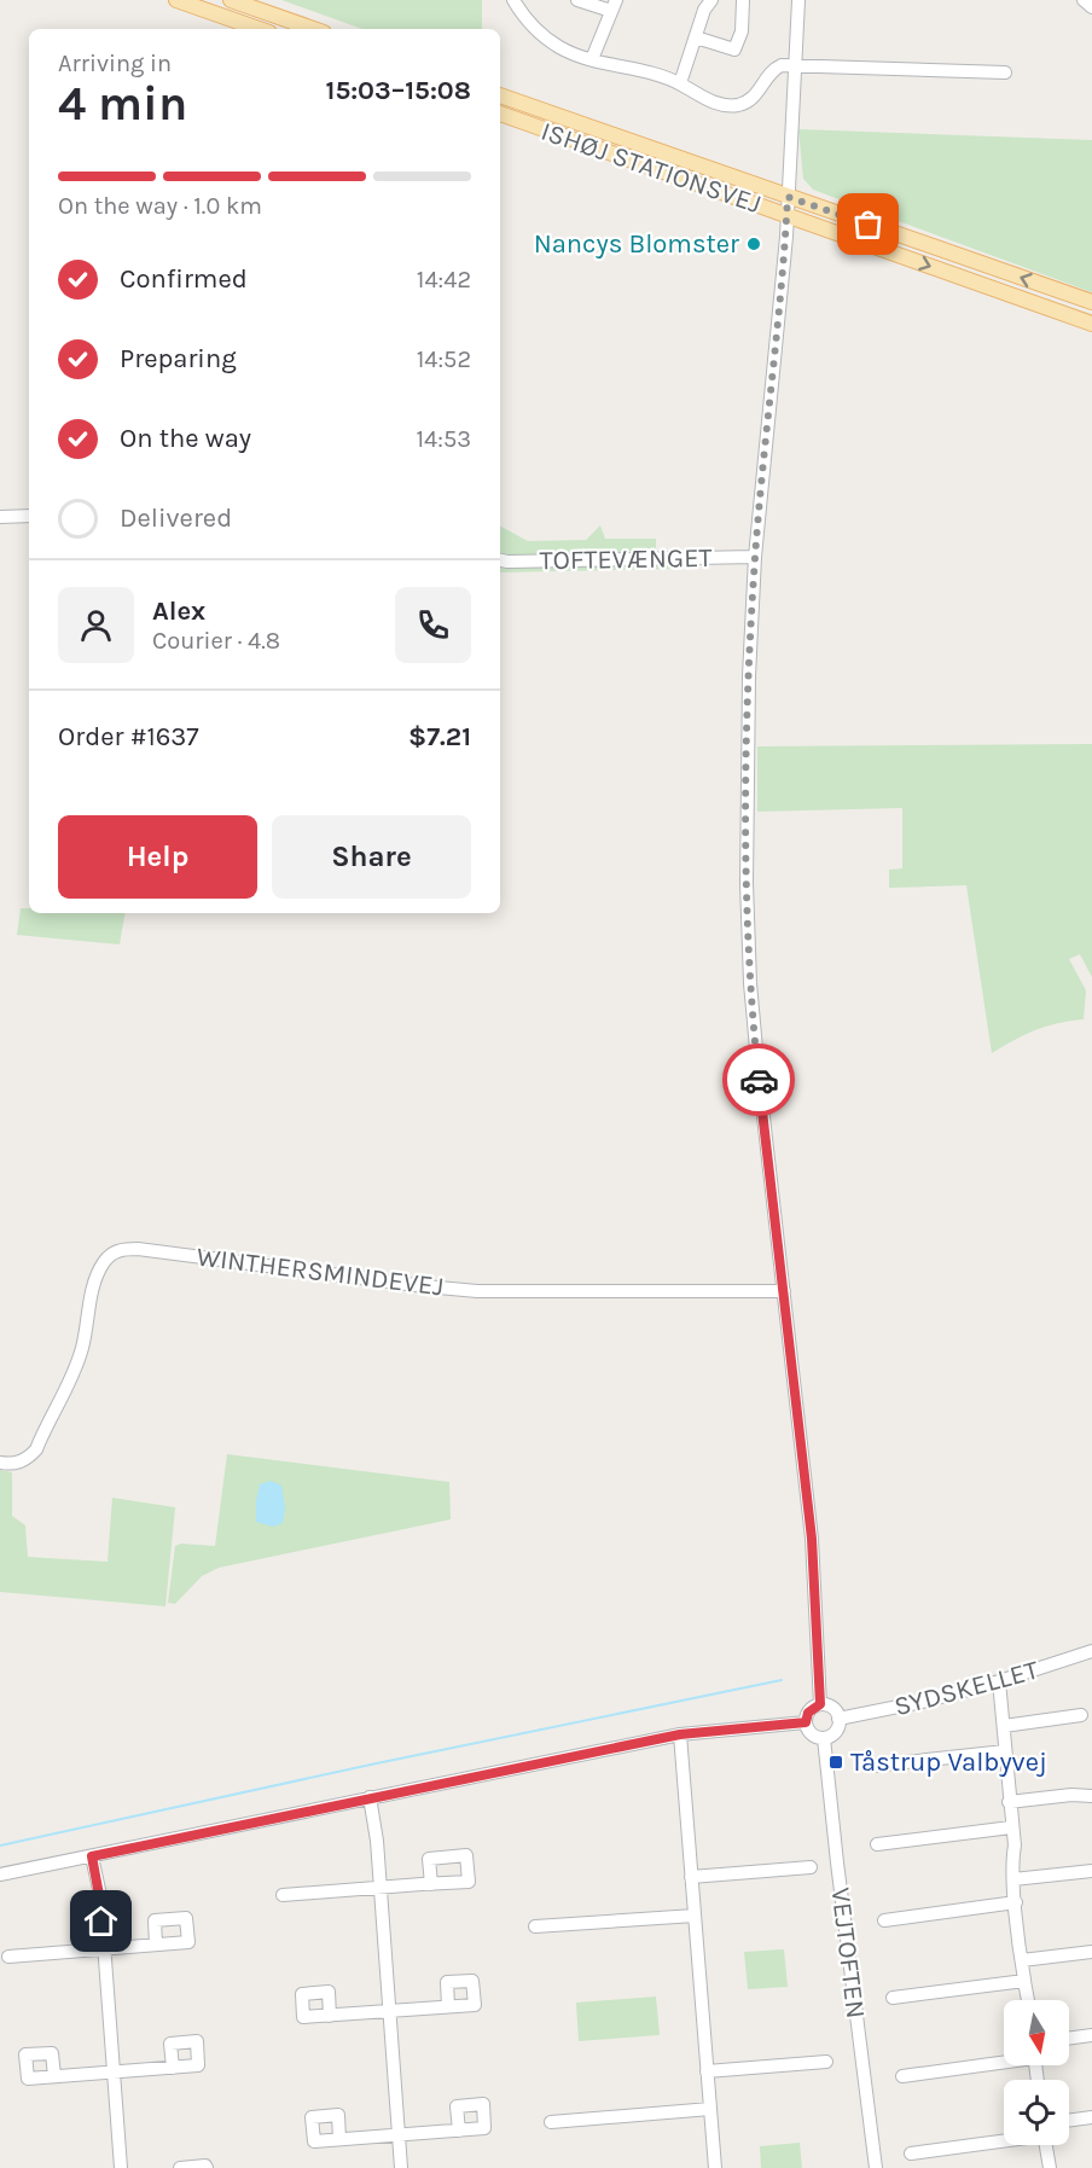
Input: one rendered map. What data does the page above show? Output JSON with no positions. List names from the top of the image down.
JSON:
{
  "streets": {
    "main road": ["ISHØJ STATIONSVEJ"],
    "street": [
      "TOFTEVÆNGET",
      "WINTHERSMINDEVEJ",
      "SYDSKELLET",
      "VEJTOFTEN"
    ]
  },
  "crossings": [
    ["SYDSKELLET", "VEJTOFTEN"]
  ],
  "places": {
    "other": ["Nancys Blomster"],
    "transit": ["Tåstrup Valbyvej"]
  },
  "north": "bottom",
  "page": {
    "heading": ["4 min", "Arriving in", "15:03–15:08"],
    "panel": [
      "Alex",
      "Courier · 4.8",
      "Order #1637",
      "$7.21"
    ],
    "bar": "On the way · 1.0 km",
    "list": [
      ["Confirmed", "14:42"],
      ["Preparing", "14:52"],
      ["On the way", "14:53"],
      "Delivered"
    ],
    "buttons": ["Help", "Share"]
  }
}
